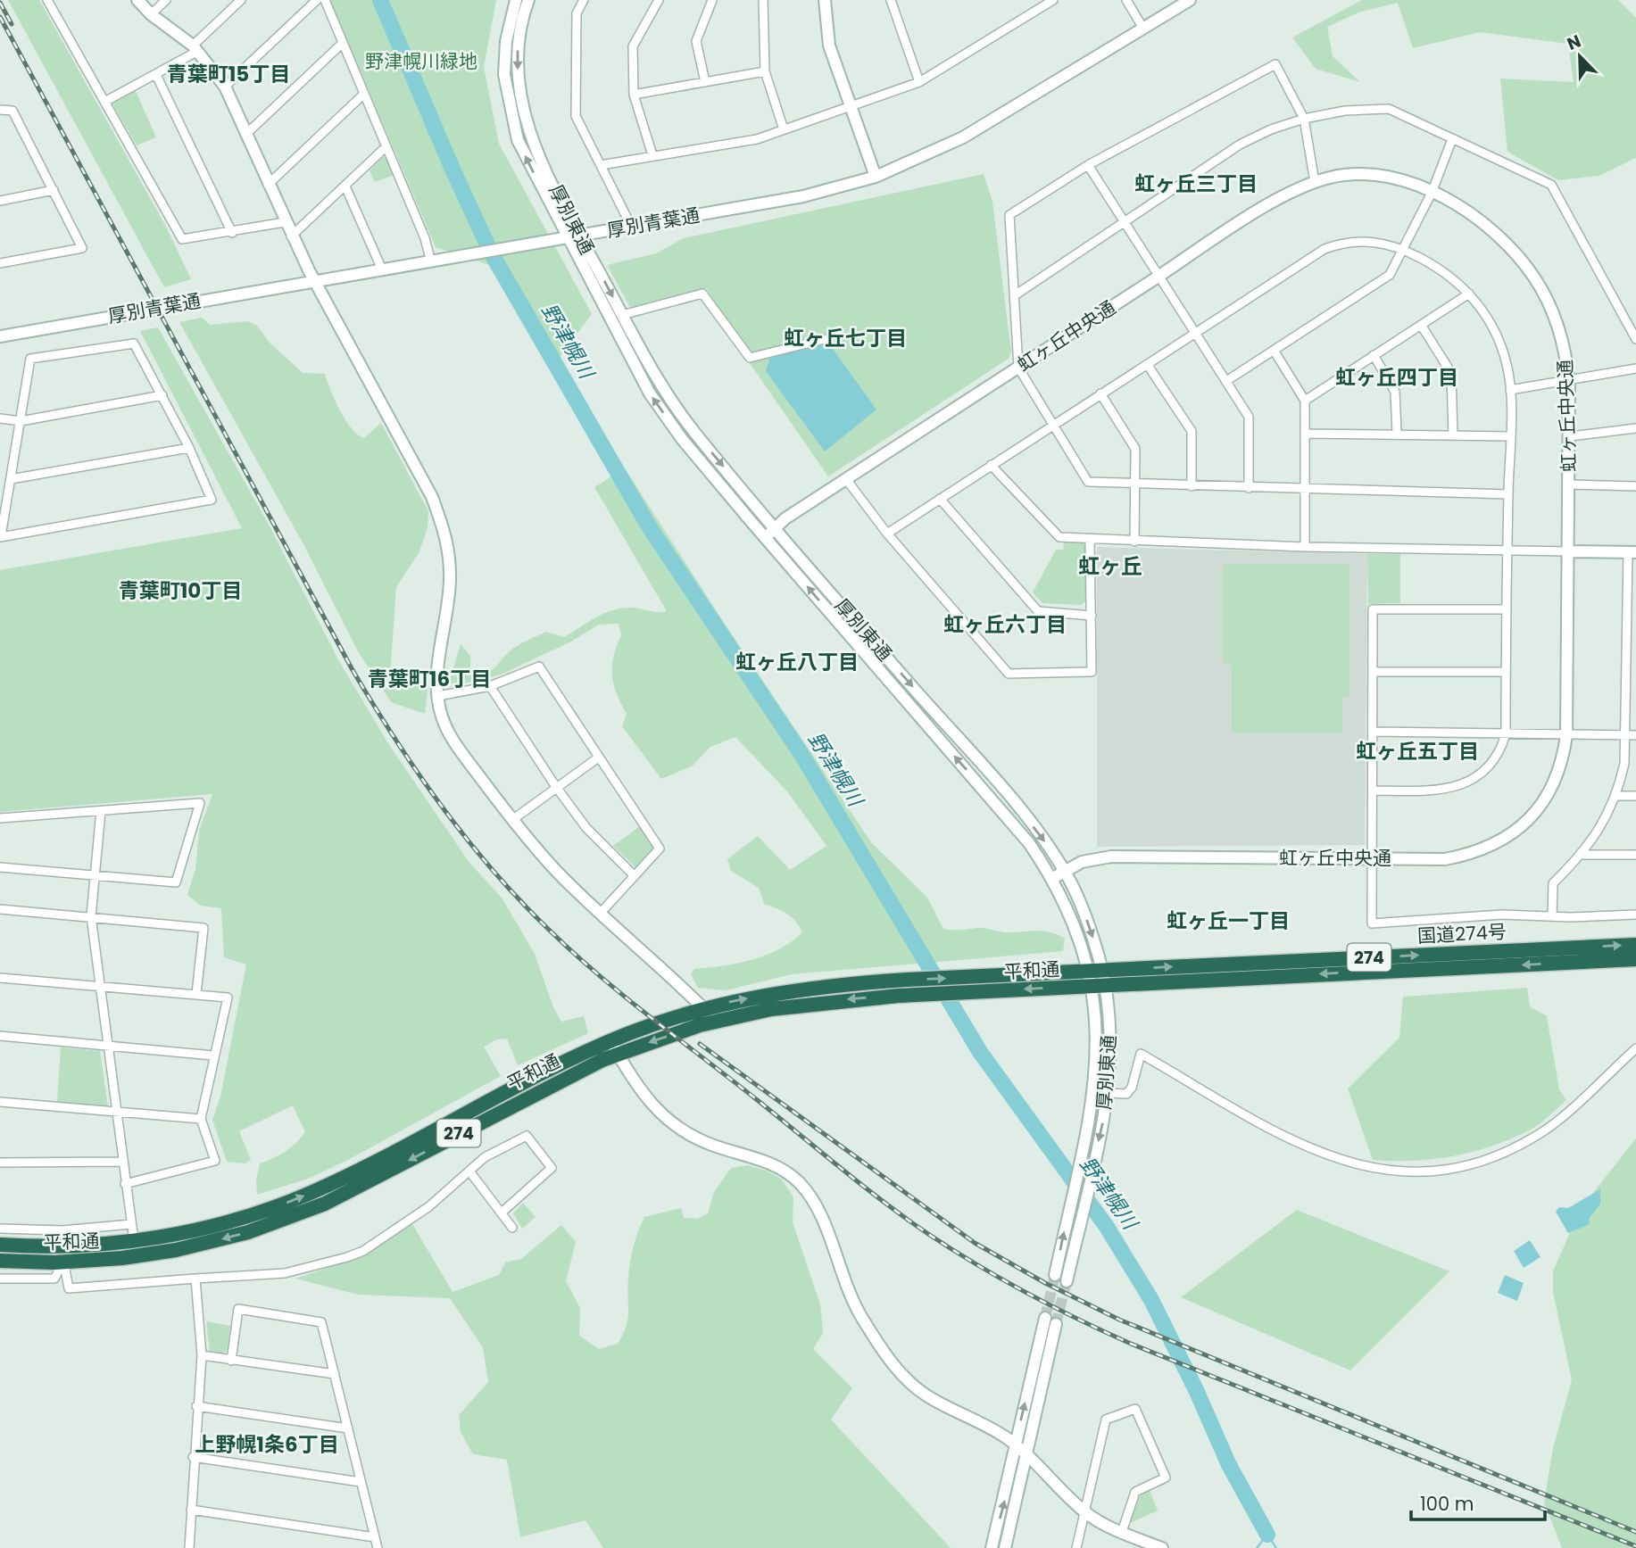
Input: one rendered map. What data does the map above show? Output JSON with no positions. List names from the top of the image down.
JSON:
{
  "streets": {
    "highway": ["国道274号", "274", "平和通"],
    "street": ["厚別東通", "厚別青葉通", "虹ヶ丘中央通"]
  },
  "crossings": [
    ["厚別東通", "厚別青葉通"],
    ["厚別東通", "虹ヶ丘中央通"],
    ["厚別東通", "国道274号"],
    ["厚別東通", "平和通"],
    ["国道274号", "平和通"]
  ],
  "districts": [
    "青葉町15丁目",
    "虹ヶ丘三丁目",
    "虹ヶ丘七丁目",
    "虹ヶ丘四丁目",
    "虹ヶ丘",
    "青葉町10丁目",
    "虹ヶ丘六丁目",
    "虹ヶ丘八丁目",
    "青葉町16丁目",
    "虹ヶ丘五丁目",
    "虹ヶ丘一丁目",
    "上野幌1条6丁目"
  ],
  "water": ["野津幌川"],
  "parks": ["野津幌川緑地"],
  "scale_bar": "100 m",
  "north": "top left"
}
